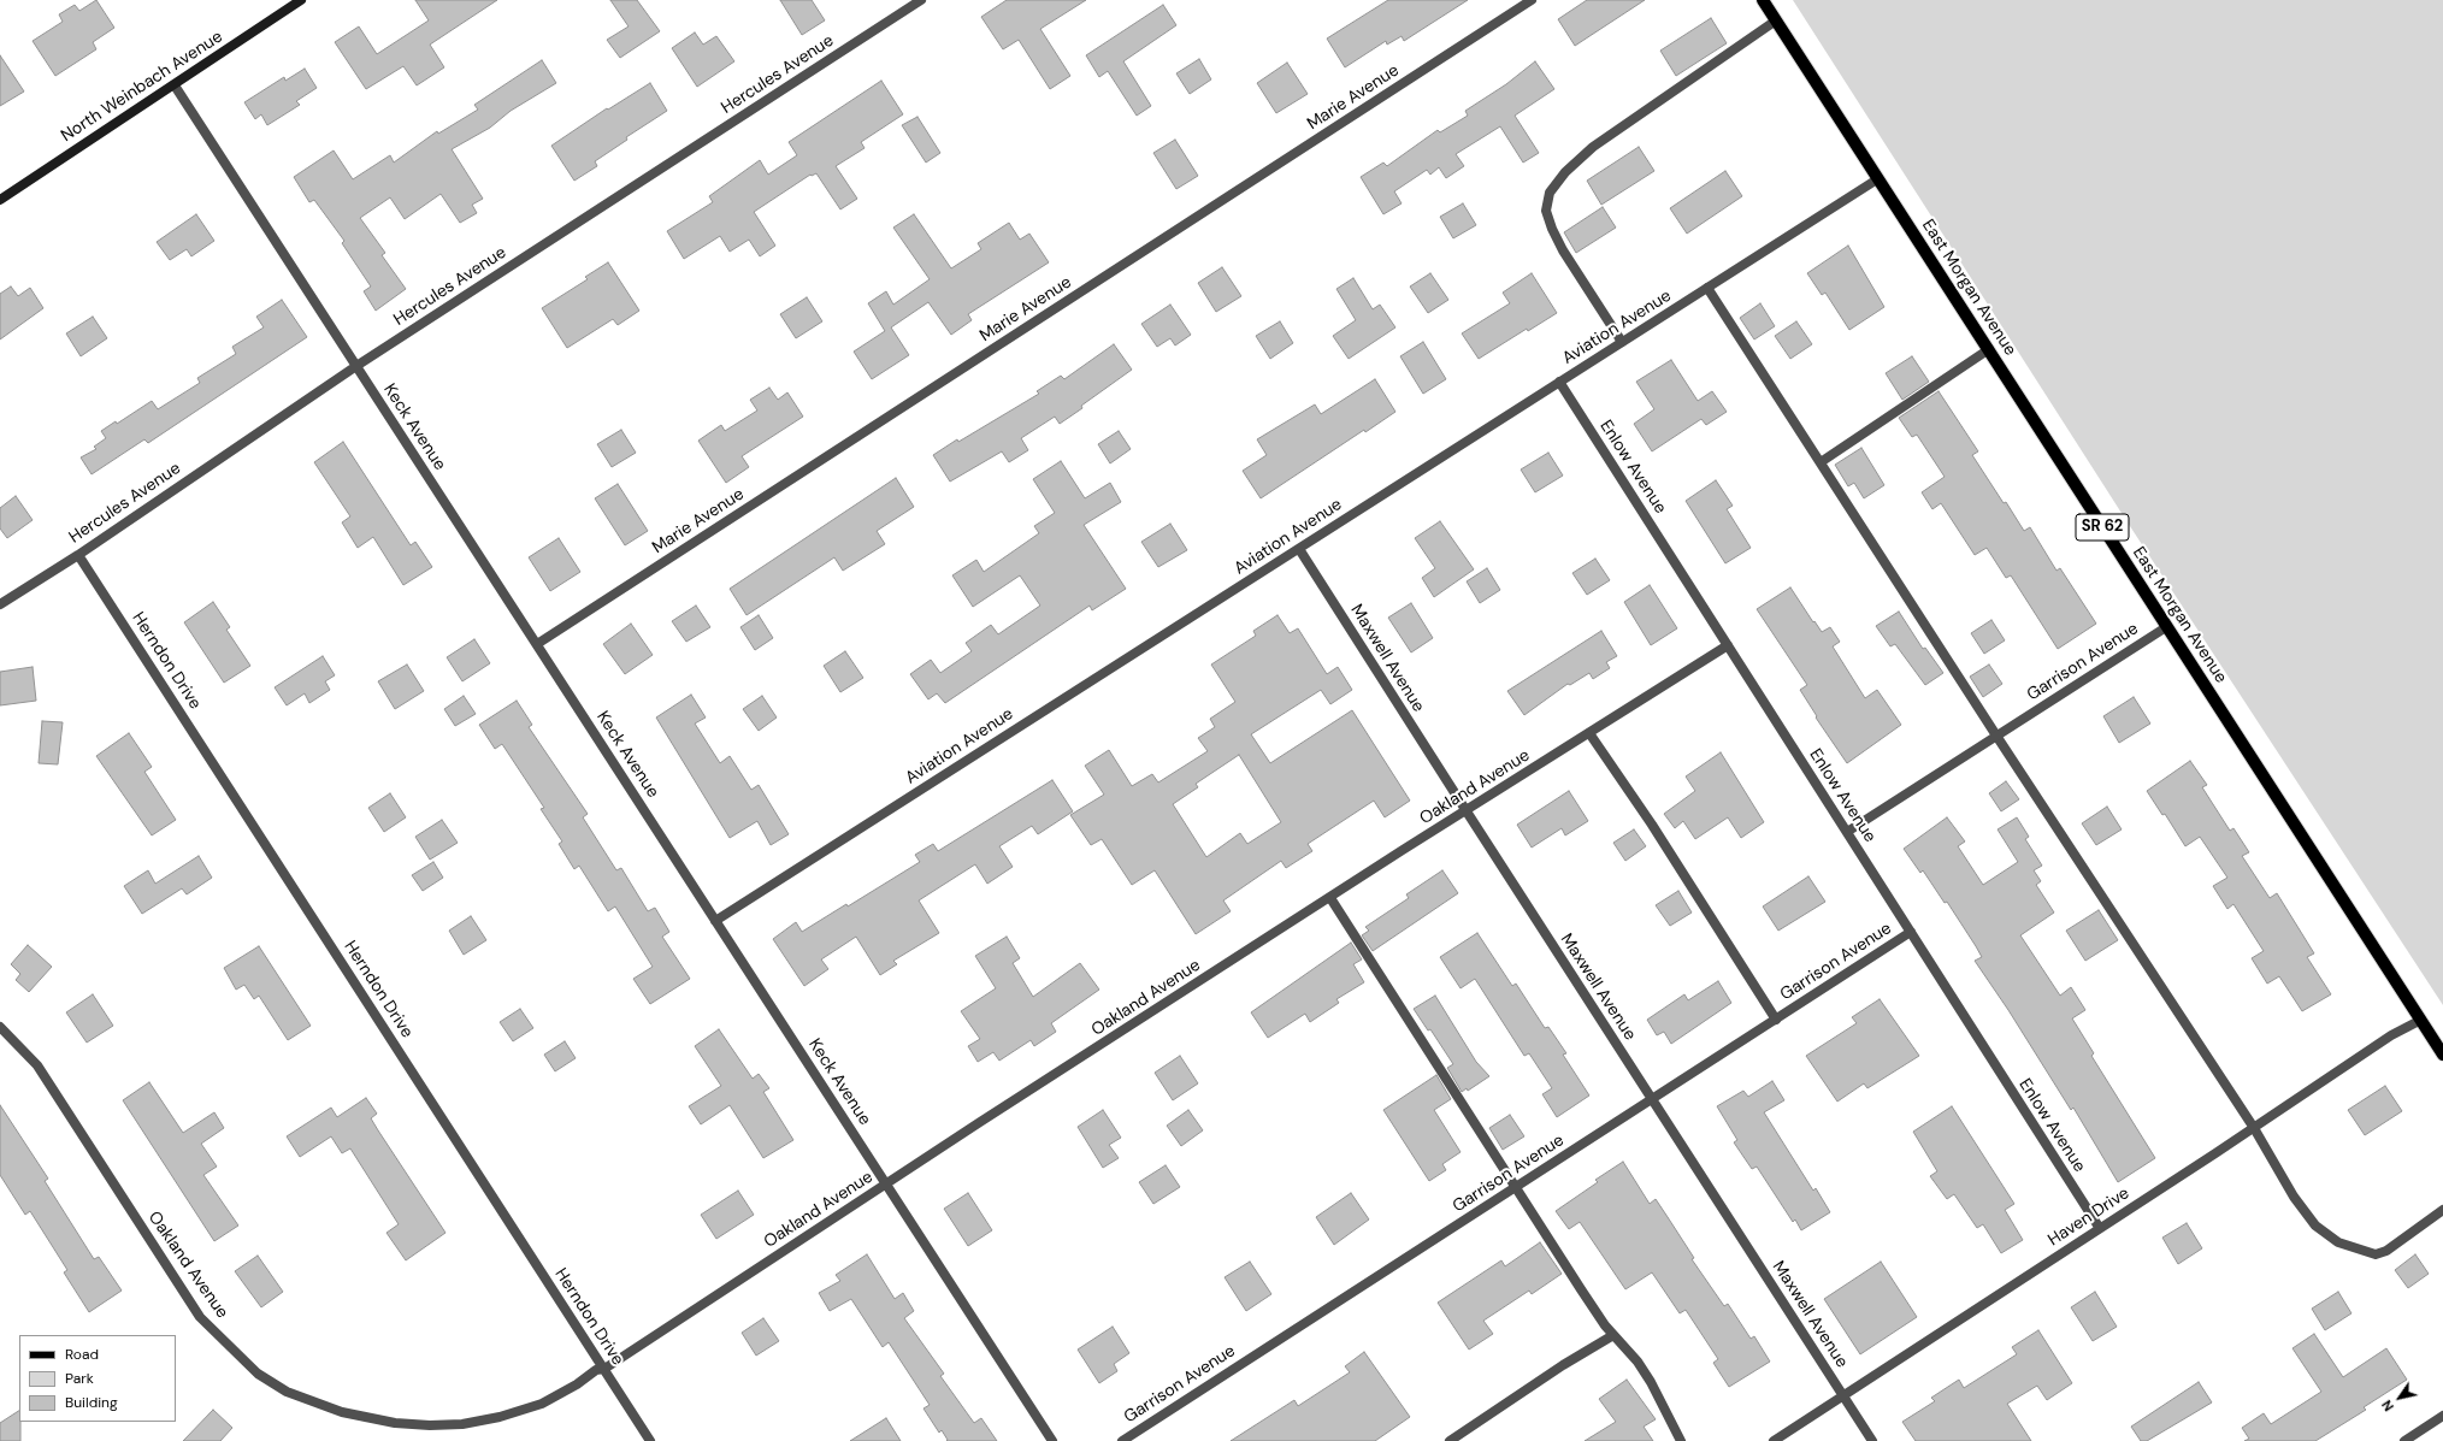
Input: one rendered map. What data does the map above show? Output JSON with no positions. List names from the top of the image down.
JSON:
{
  "streets": {
    "main road": ["North Weinbach Avenue", "East Morgan Avenue", "SR 62"],
    "street": [
      "Hercules Avenue",
      "Marie Avenue",
      "Aviation Avenue",
      "Keck Avenue",
      "Enlow Avenue",
      "Maxwell Avenue",
      "Herndon Drive",
      "Garrison Avenue",
      "Oakland Avenue",
      "Haven Drive"
    ]
  },
  "crossings": [
    ["Hercules Avenue", "Keck Avenue"],
    ["Hercules Avenue", "Herndon Drive"],
    ["North Weinbach Avenue", "Keck Avenue"],
    ["Marie Avenue", "Keck Avenue"],
    ["East Morgan Avenue", "Aviation Avenue"],
    ["East Morgan Avenue", "Garrison Avenue"],
    ["East Morgan Avenue", "Haven Drive"],
    ["Aviation Avenue", "Keck Avenue"],
    ["Aviation Avenue", "Enlow Avenue"],
    ["Aviation Avenue", "Maxwell Avenue"],
    ["Keck Avenue", "Oakland Avenue"],
    ["Enlow Avenue", "Garrison Avenue"],
    ["Enlow Avenue", "Oakland Avenue"],
    ["Enlow Avenue", "Haven Drive"],
    ["Maxwell Avenue", "Garrison Avenue"],
    ["Maxwell Avenue", "Oakland Avenue"],
    ["Maxwell Avenue", "Haven Drive"],
    ["Herndon Drive", "Oakland Avenue"]
  ],
  "legend": ["Road", "Park", "Building"],
  "north": "bottom left"
}
